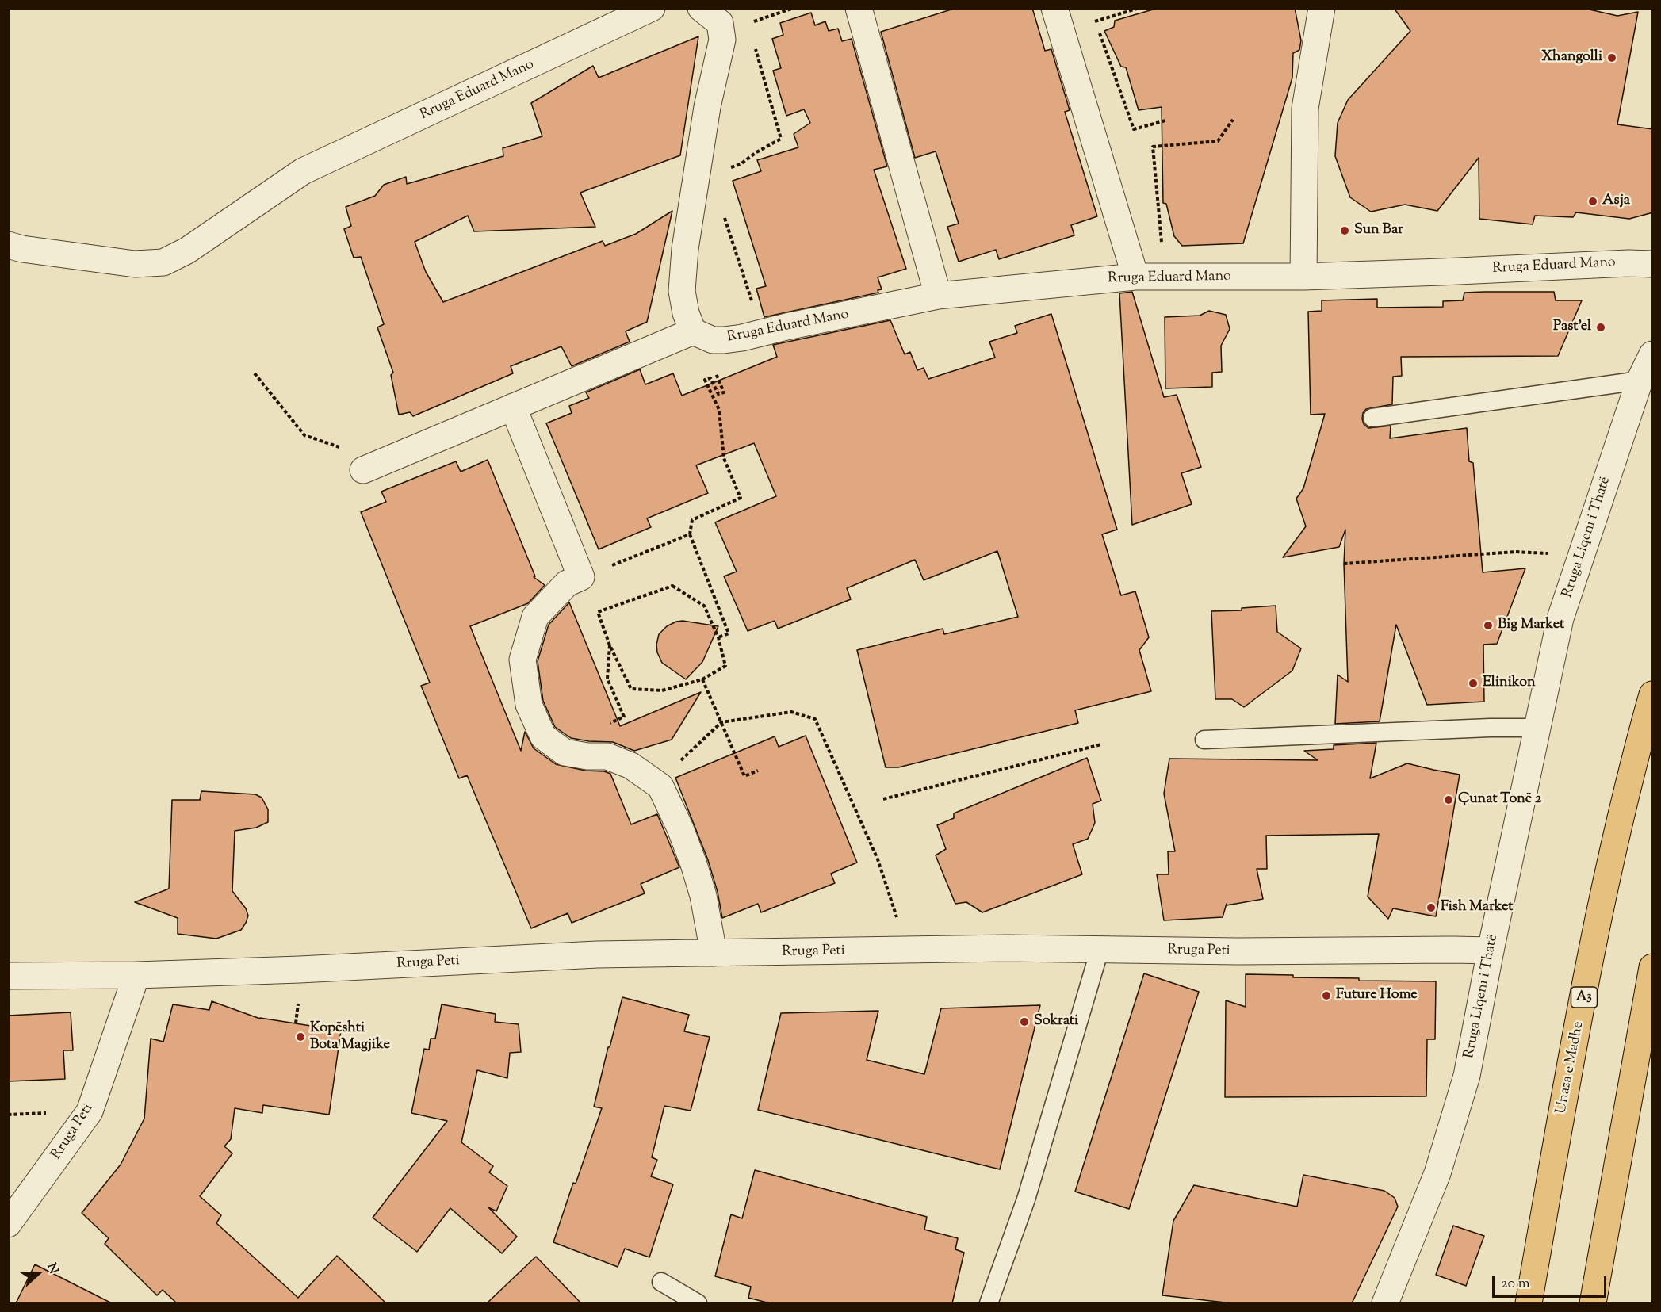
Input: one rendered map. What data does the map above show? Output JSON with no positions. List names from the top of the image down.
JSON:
{
  "streets": {
    "highway": ["A3", "Unaza e Madhe"],
    "street": ["Rruga Eduard Mano", "Rruga Liqeni i Thatë", "Rruga Peti"]
  },
  "crossings": [
    ["Rruga Liqeni i Thatë", "Rruga Peti"]
  ],
  "places": [
    "Xhangolli",
    "Asja",
    "Sun Bar",
    "Past'el",
    "Big Market",
    "Elinikon",
    "Çunat Tonë 2",
    "Fish Market",
    "Future Home",
    "Sokrati",
    "Kopështi Bota Magjike"
  ],
  "scale_bar": "20 m",
  "north": "right"
}
